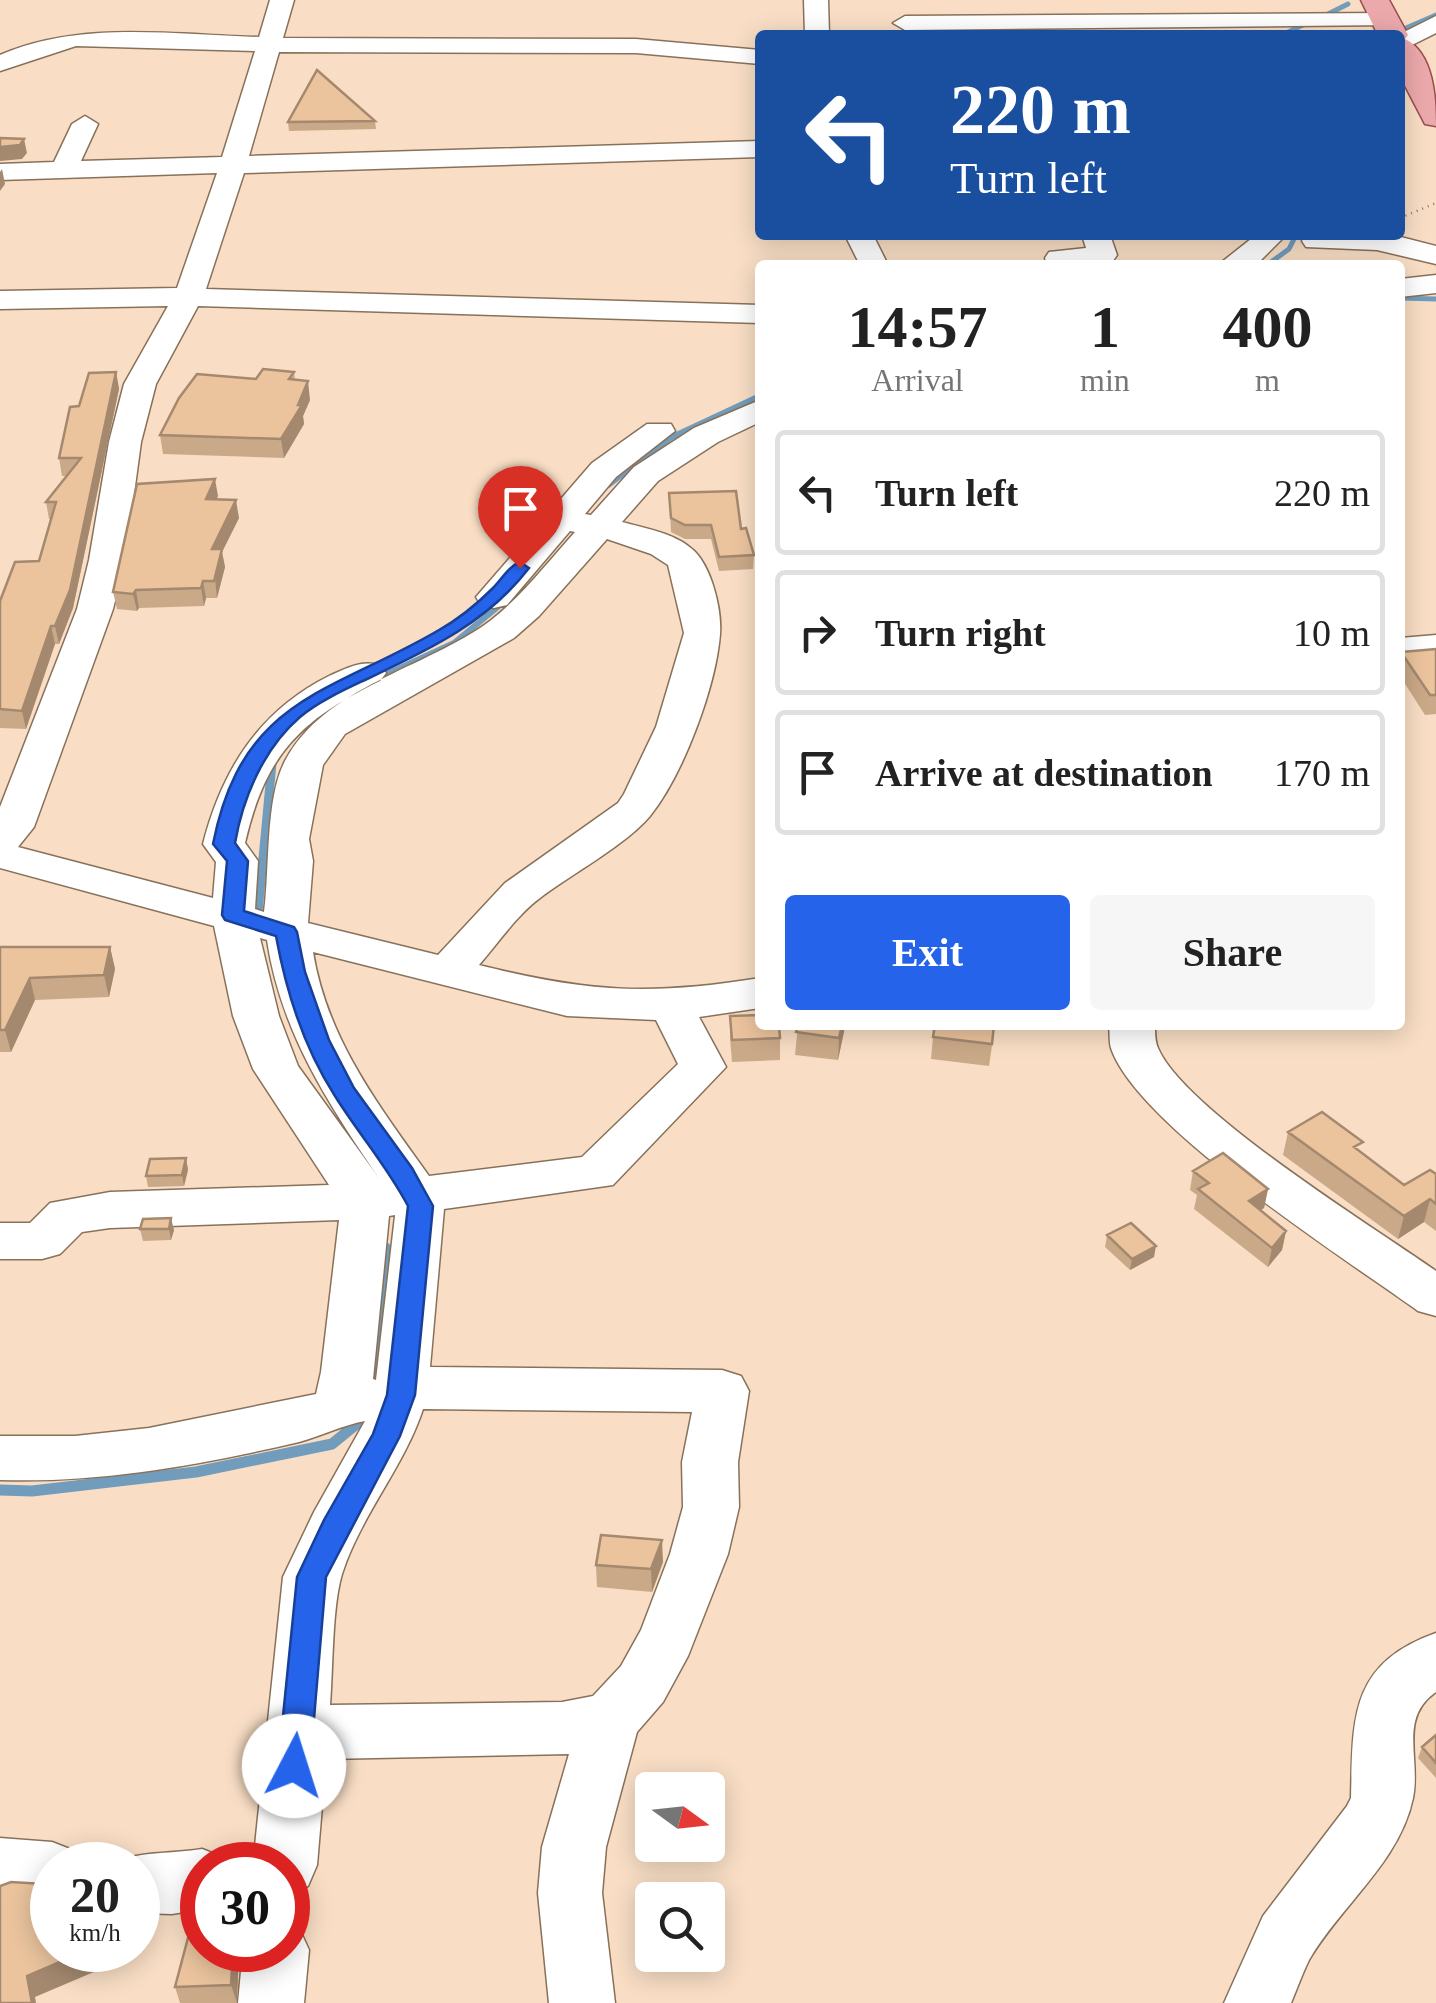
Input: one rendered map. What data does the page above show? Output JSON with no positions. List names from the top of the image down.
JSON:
{
  "north": "right",
  "page": {
    "turn": ["220 m", "Turn left"],
    "eta": [
      "14:57",
      "Arrival",
      "1",
      "min",
      "400",
      "m"
    ],
    "list": [
      {
        "name": "Turn left",
        "value": "220 m"
      },
      {
        "name": "Turn right",
        "value": "10 m"
      },
      {
        "name": "Arrive at destination",
        "value": "170 m"
      }
    ],
    "buttons": ["Exit", "Share"],
    "speed": "20 km/h",
    "limit": "30"
  }
}
